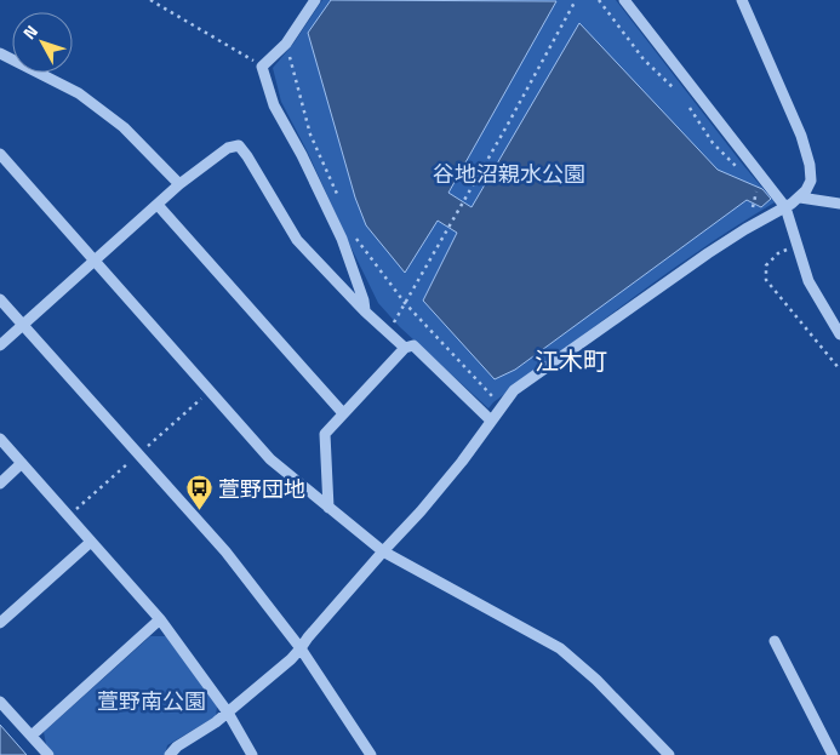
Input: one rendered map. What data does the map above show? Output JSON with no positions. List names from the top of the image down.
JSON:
{
  "districts": ["江木町"],
  "parks": ["谷地沼親水公園", "萱野南公園"],
  "places": {
    "bus stop": ["萱野団地"]
  },
  "north": "top left"
}
